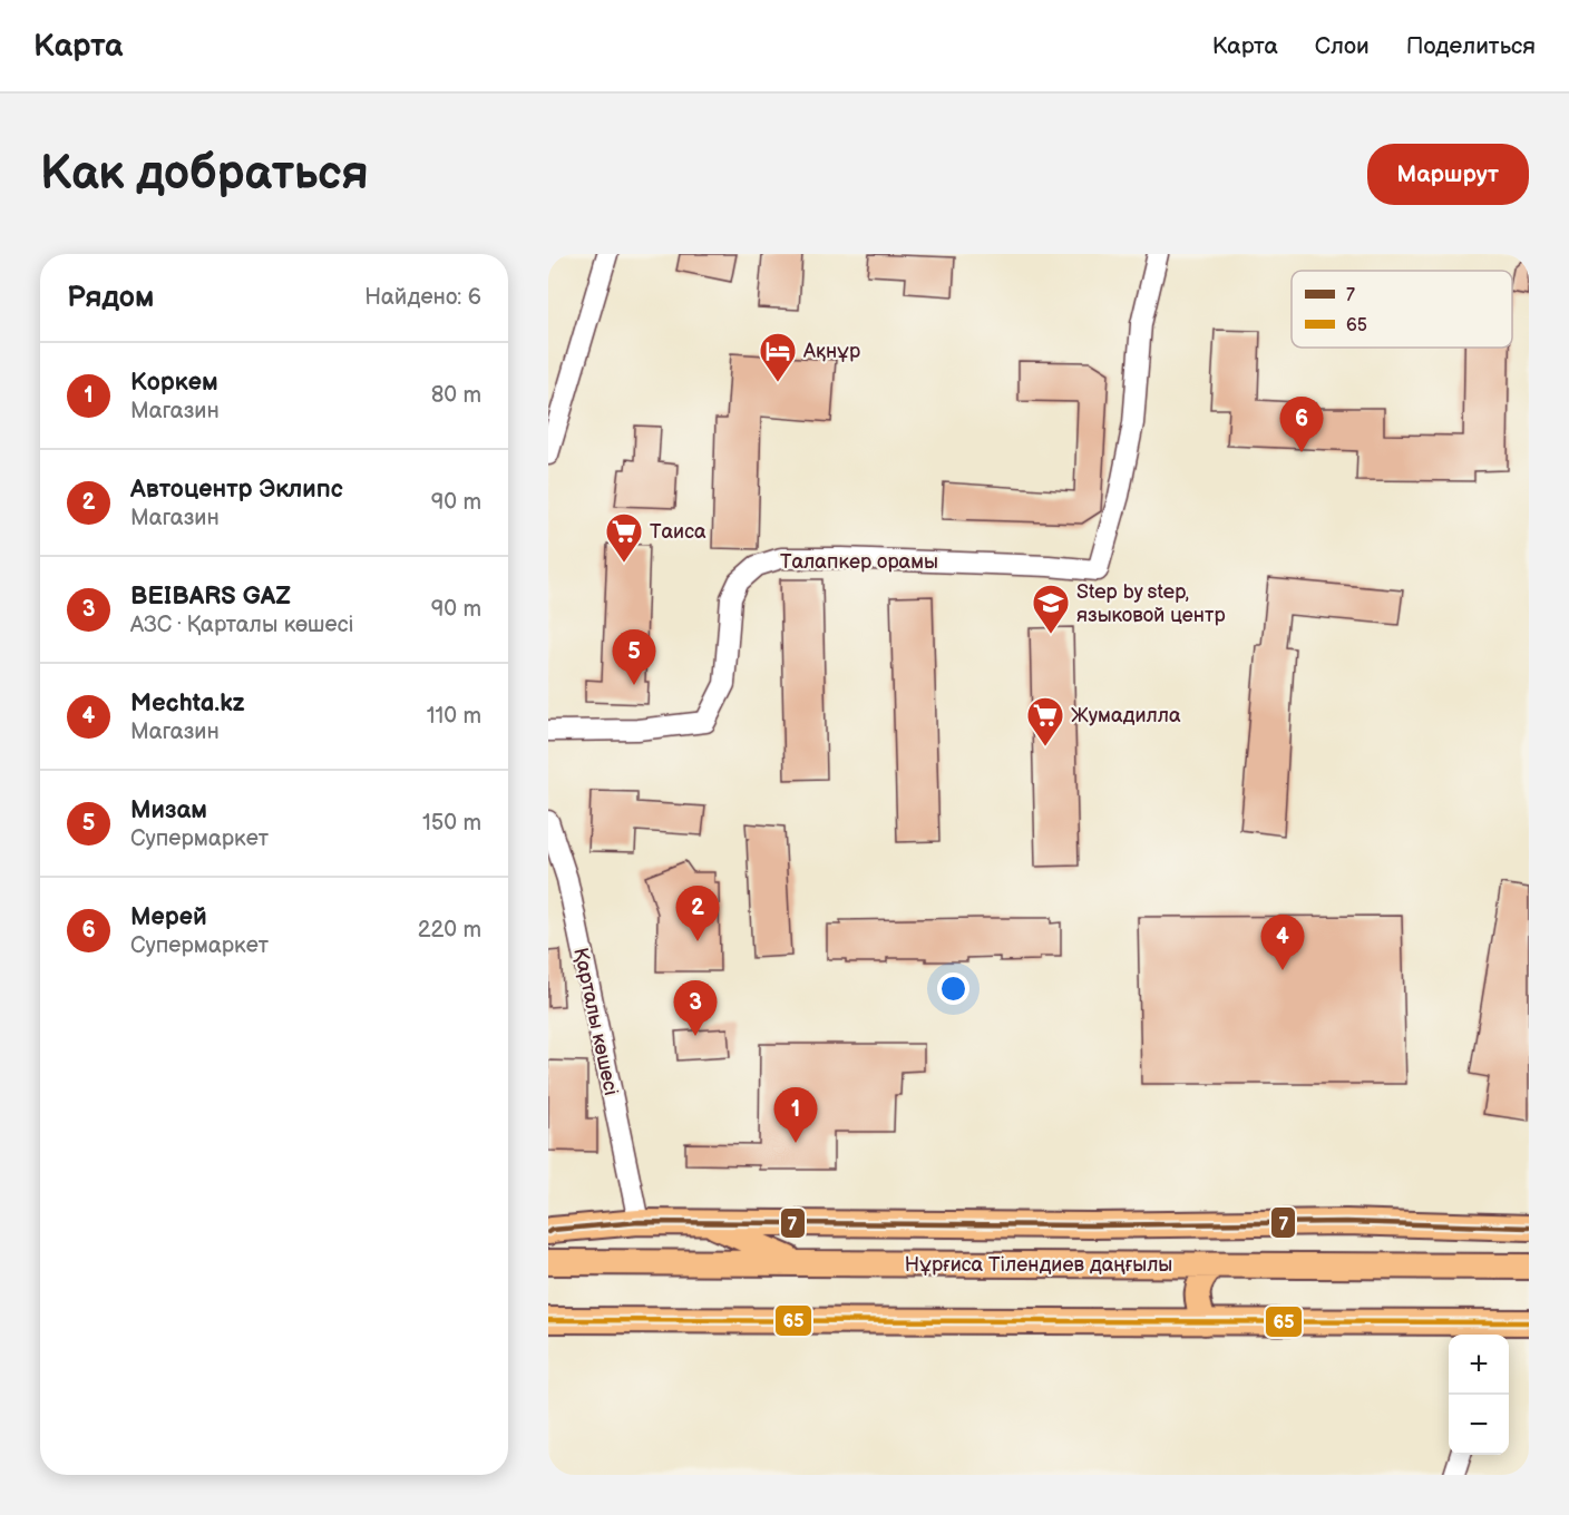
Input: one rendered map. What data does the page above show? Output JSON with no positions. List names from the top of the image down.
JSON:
{
  "streets": {
    "main road": ["Нұрғиса Тілендиев даңғылы"],
    "street": ["Талапкер орамы", "Қарталы көшесі"]
  },
  "places": {
    "hotel": ["Ақнұр"],
    "supermarket": ["Таиса", "Жумадилла"],
    "school or university": ["Step by step, языковой центр"]
  },
  "lines": ["transit line 7", "transit line 65"],
  "legend": ["7", "65"],
  "page": {
    "header": "Карта",
    "nav": ["Карта", "Слои", "Поделиться"],
    "buttons": "Маршрут",
    "title": "Как добраться",
    "heading": ["Рядом", "Найдено: 6"],
    "list": [
      {
        "mark": "1",
        "name": "Коркем",
        "note": "Магазин",
        "value": "80 m"
      },
      {
        "mark": "2",
        "name": "Автоцентр Эклипс",
        "note": "Магазин",
        "value": "90 m"
      },
      {
        "mark": "3",
        "name": "BEIBARS GAZ",
        "note": "АЗС · Қарталы көшесі",
        "value": "90 m"
      },
      {
        "mark": "4",
        "name": "Mechta.kz",
        "note": "Магазин",
        "value": "110 m"
      },
      {
        "mark": "5",
        "name": "Мизам",
        "note": "Супермаркет",
        "value": "150 m"
      },
      {
        "mark": "6",
        "name": "Мерей",
        "note": "Супермаркет",
        "value": "220 m"
      }
    ],
    "pins": [
      "6",
      "5",
      "2",
      "4",
      "3",
      "1"
    ],
    "map_buttons": ["+", "−"]
  }
}
